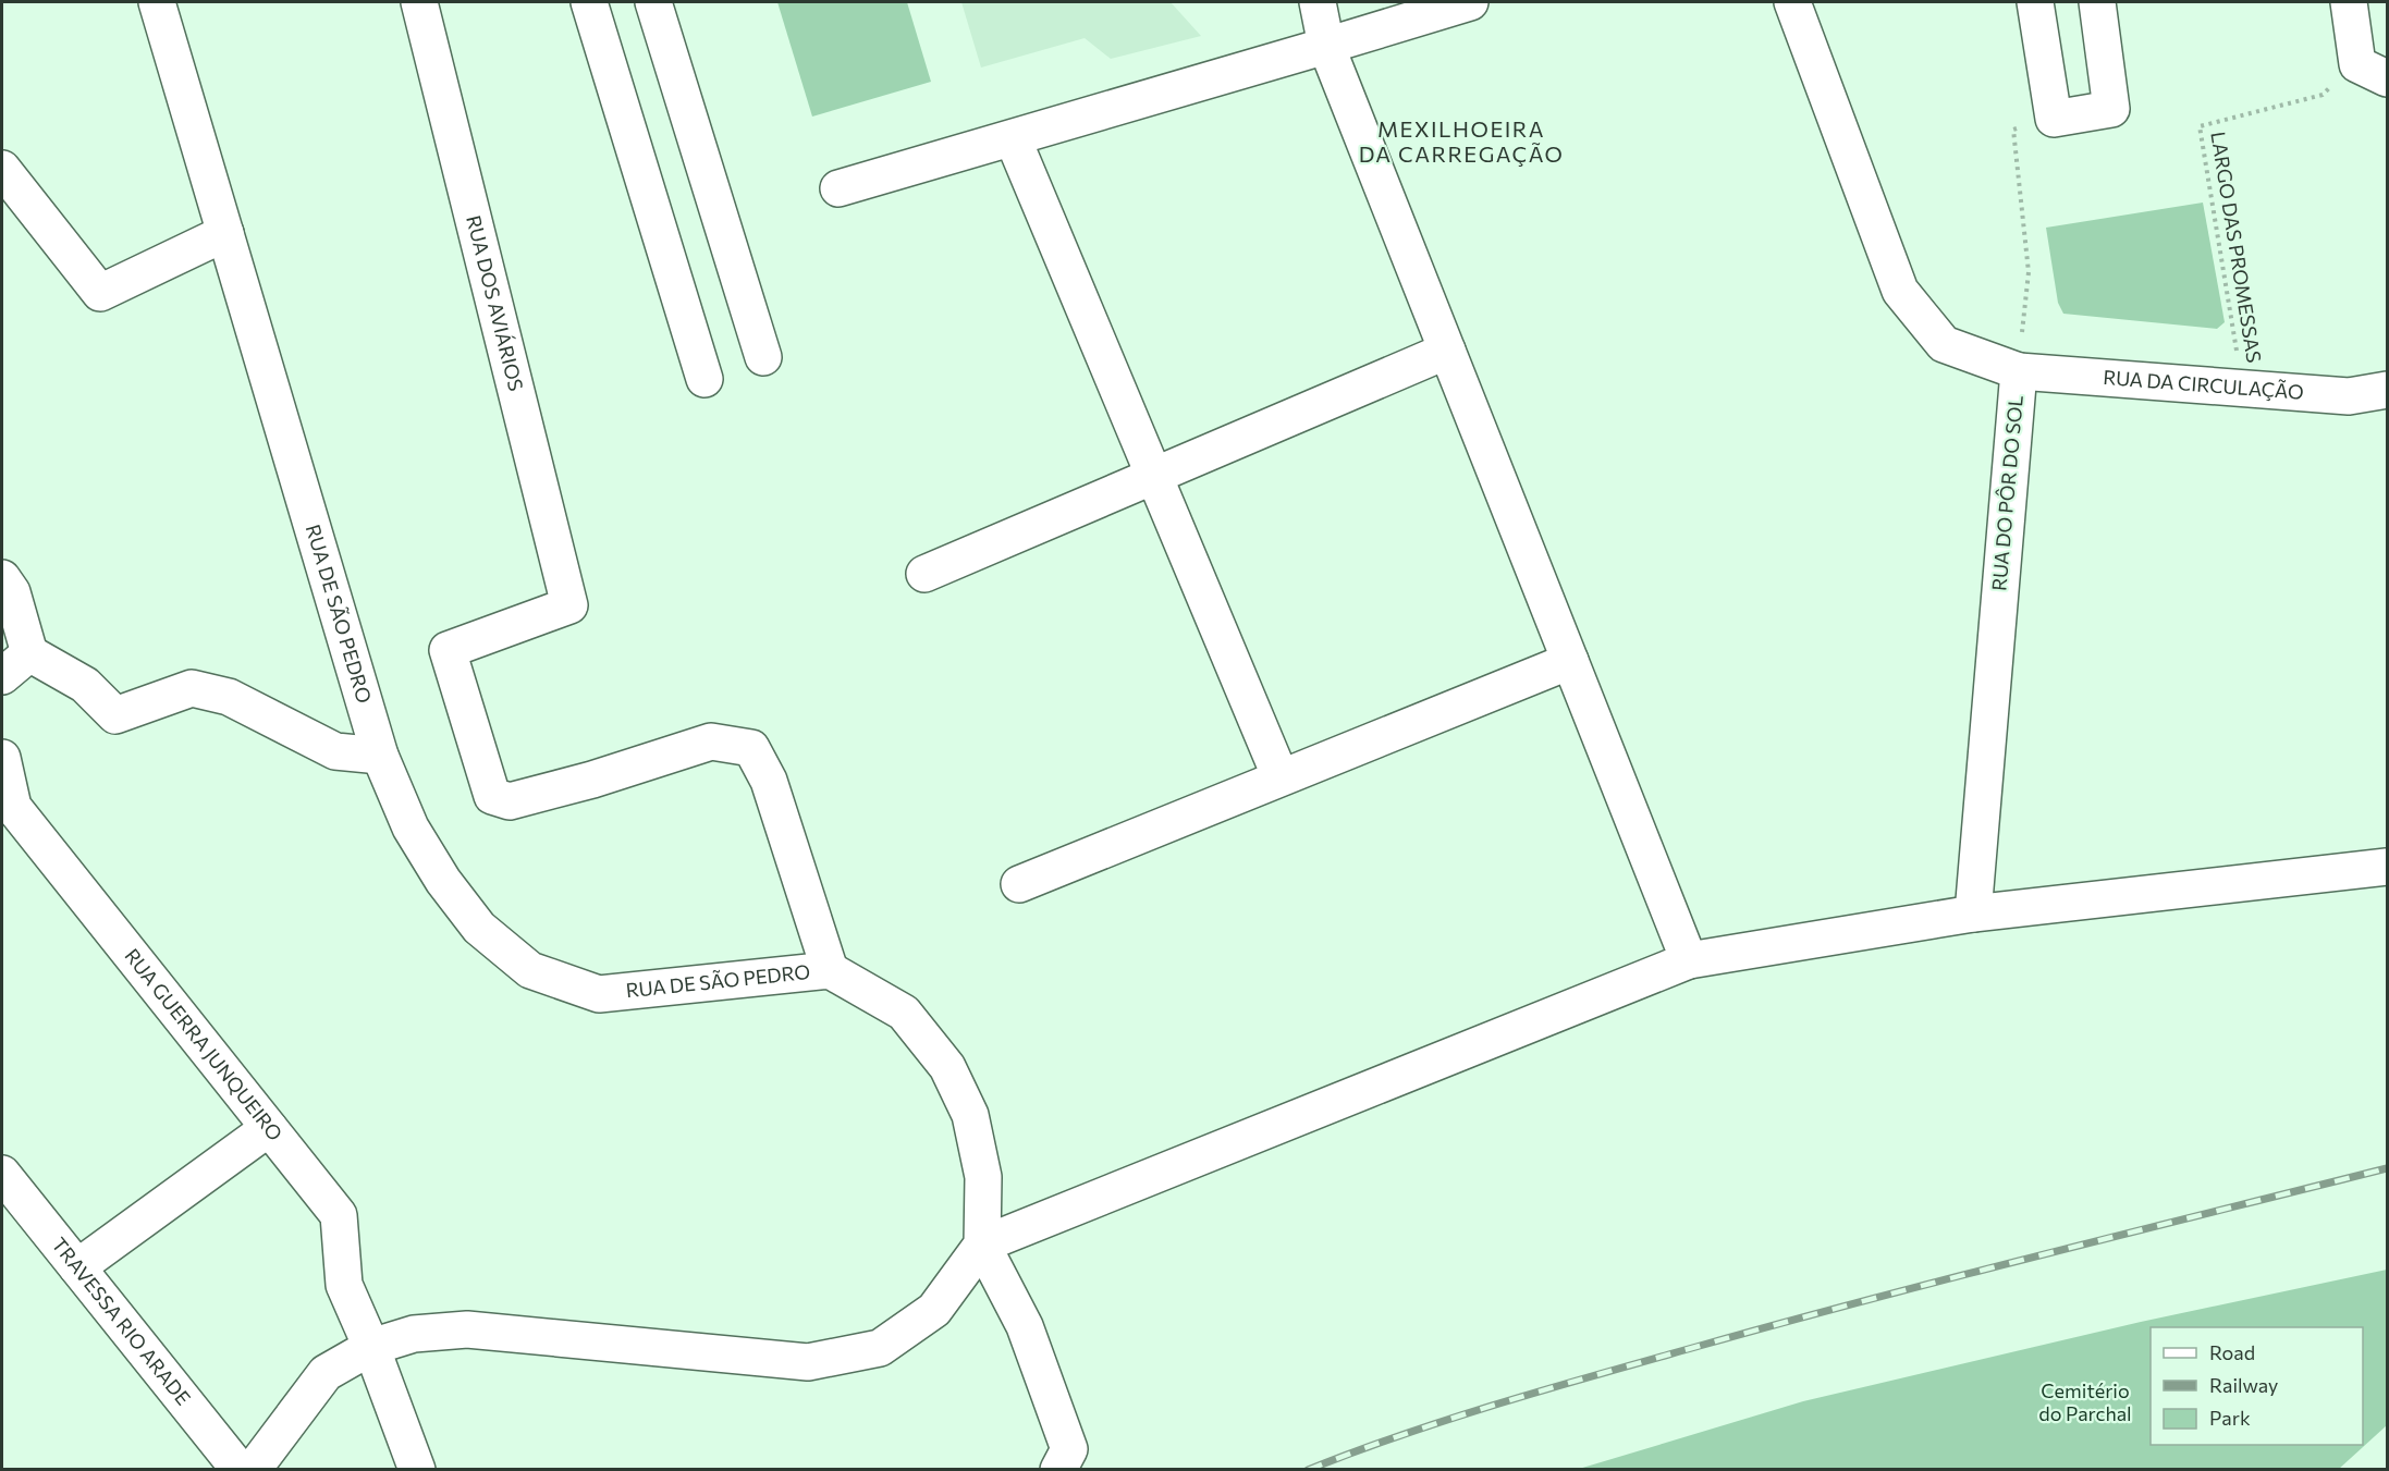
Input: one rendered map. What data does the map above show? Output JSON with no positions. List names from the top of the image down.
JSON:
{
  "streets": {
    "street": [
      "RUA DOS AVIÁRIOS",
      "RUA DA CIRCULAÇÃO",
      "RUA DO PÔR DO SOL",
      "RUA DE SÃO PEDRO",
      "RUA GUERRA JUNQUEIRO",
      "TRAVESSA RIO ARADE"
    ],
    "path": ["LARGO DAS PROMESSAS"]
  },
  "crossings": [
    ["LARGO DAS PROMESSAS", "RUA DA CIRCULAÇÃO"],
    ["RUA DOS AVIÁRIOS", "RUA DE SÃO PEDRO"],
    ["RUA DA CIRCULAÇÃO", "RUA DO PÔR DO SOL"]
  ],
  "districts": ["MEXILHOEIRA DA CARREGAÇÃO"],
  "parks": ["Cemitério do Parchal"],
  "legend": ["Road", "Railway", "Park"]
}
